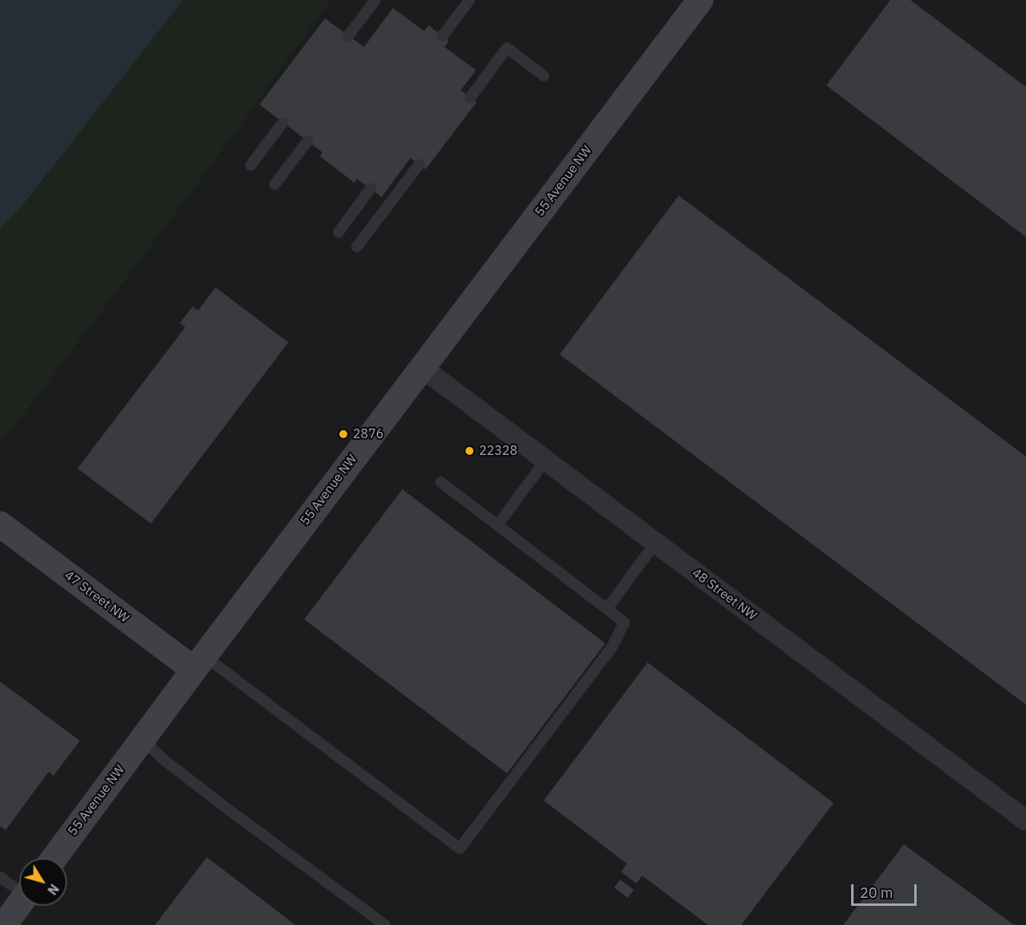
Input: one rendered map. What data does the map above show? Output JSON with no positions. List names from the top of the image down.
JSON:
{
  "streets": {
    "street": ["55 Avenue NW", "48 Street NW", "47 Street NW"]
  },
  "crossings": [
    ["55 Avenue NW", "48 Street NW"],
    ["55 Avenue NW", "47 Street NW"]
  ],
  "places": ["2876", "22328"],
  "scale_bar": "20 m",
  "north": "bottom right"
}
